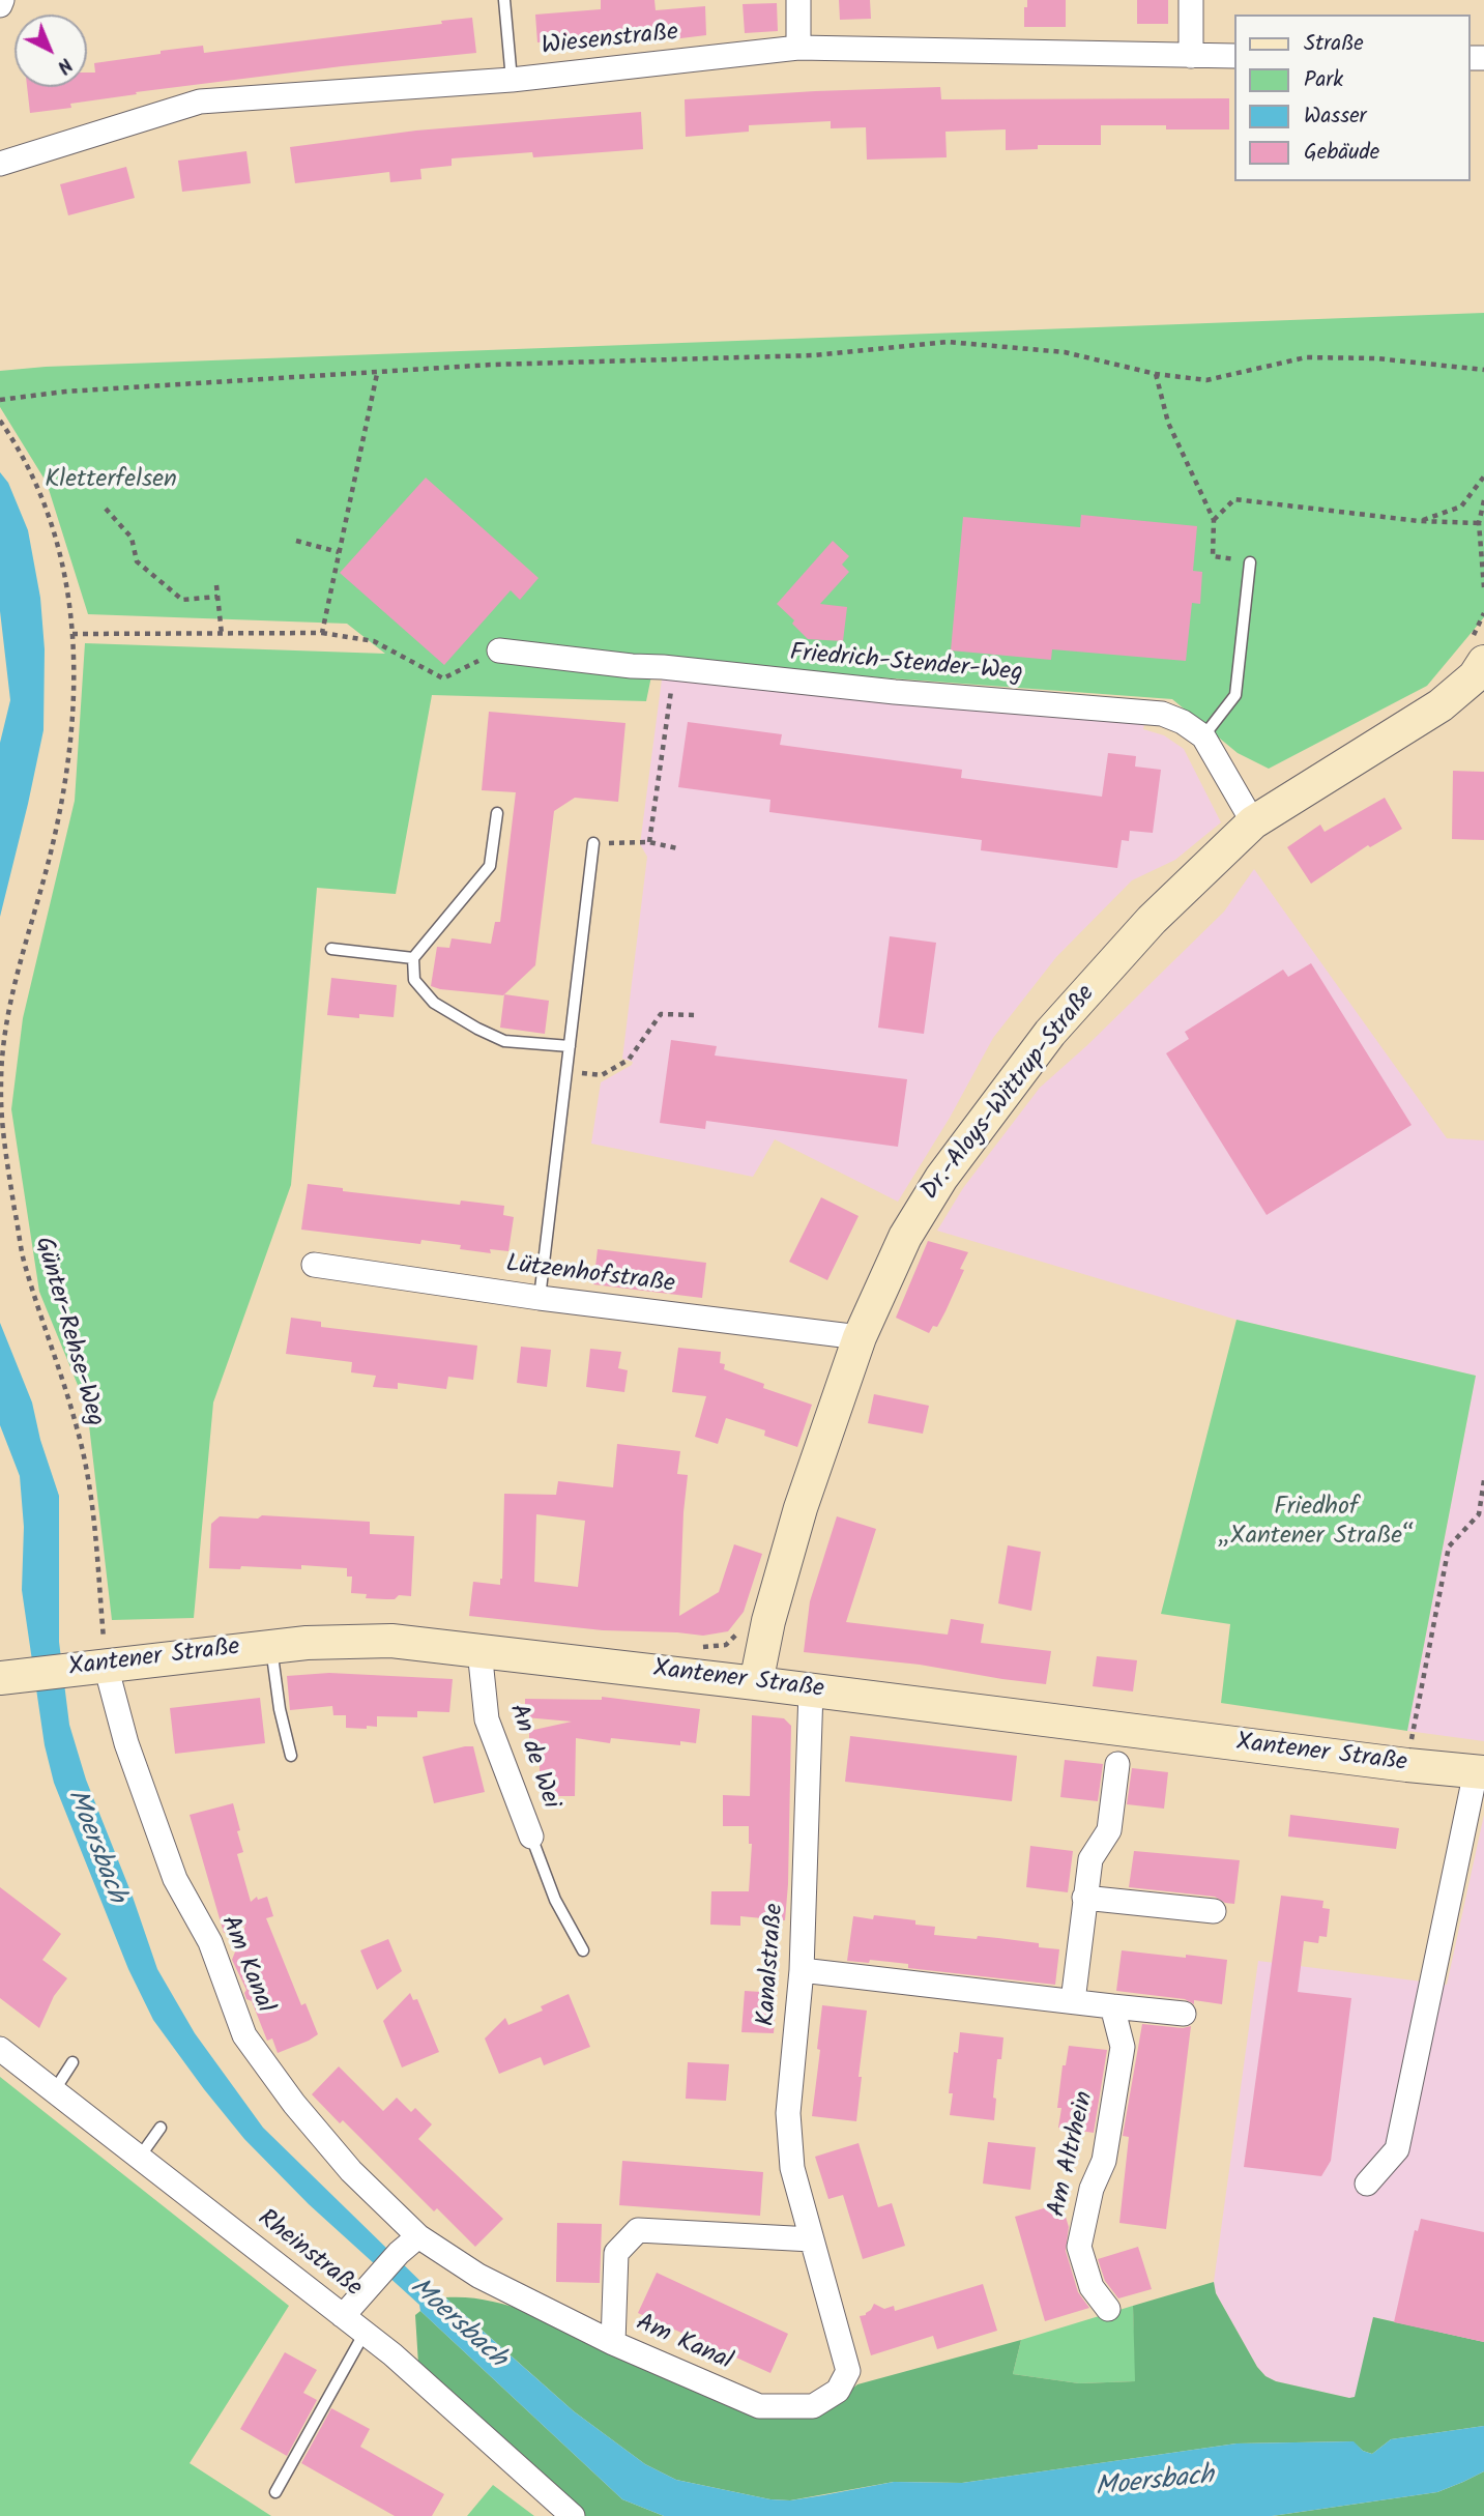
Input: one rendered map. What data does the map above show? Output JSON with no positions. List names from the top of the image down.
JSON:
{
  "streets": {
    "street": [
      "Wiesenstraße",
      "Friedrich-Stender-Weg",
      "Dr.-Aloys-Wittrup-Straße",
      "Lützenhofstraße",
      "Xantener Straße",
      "An de Wei",
      "Am Kanal",
      "Kanalstraße",
      "Am Altrhein",
      "Rheinstraße"
    ],
    "path": ["Günter-Rehse-Weg"]
  },
  "crossings": [
    ["Friedrich-Stender-Weg", "Dr.-Aloys-Wittrup-Straße"],
    ["Dr.-Aloys-Wittrup-Straße", "Lützenhofstraße"],
    ["Dr.-Aloys-Wittrup-Straße", "Xantener Straße"],
    ["Günter-Rehse-Weg", "Xantener Straße"],
    ["Günter-Rehse-Weg", "Am Kanal"],
    ["Xantener Straße", "An de Wei"],
    ["Xantener Straße", "Am Kanal"],
    ["Xantener Straße", "Kanalstraße"],
    ["Am Kanal", "Kanalstraße"]
  ],
  "water": ["Moersbach"],
  "parks": ["Kletterfelsen", "Friedhof „Xantener Straße“"],
  "legend": [
    "Straße",
    "Park",
    "Wasser",
    "Gebäude"
  ],
  "north": "bottom right"
}
